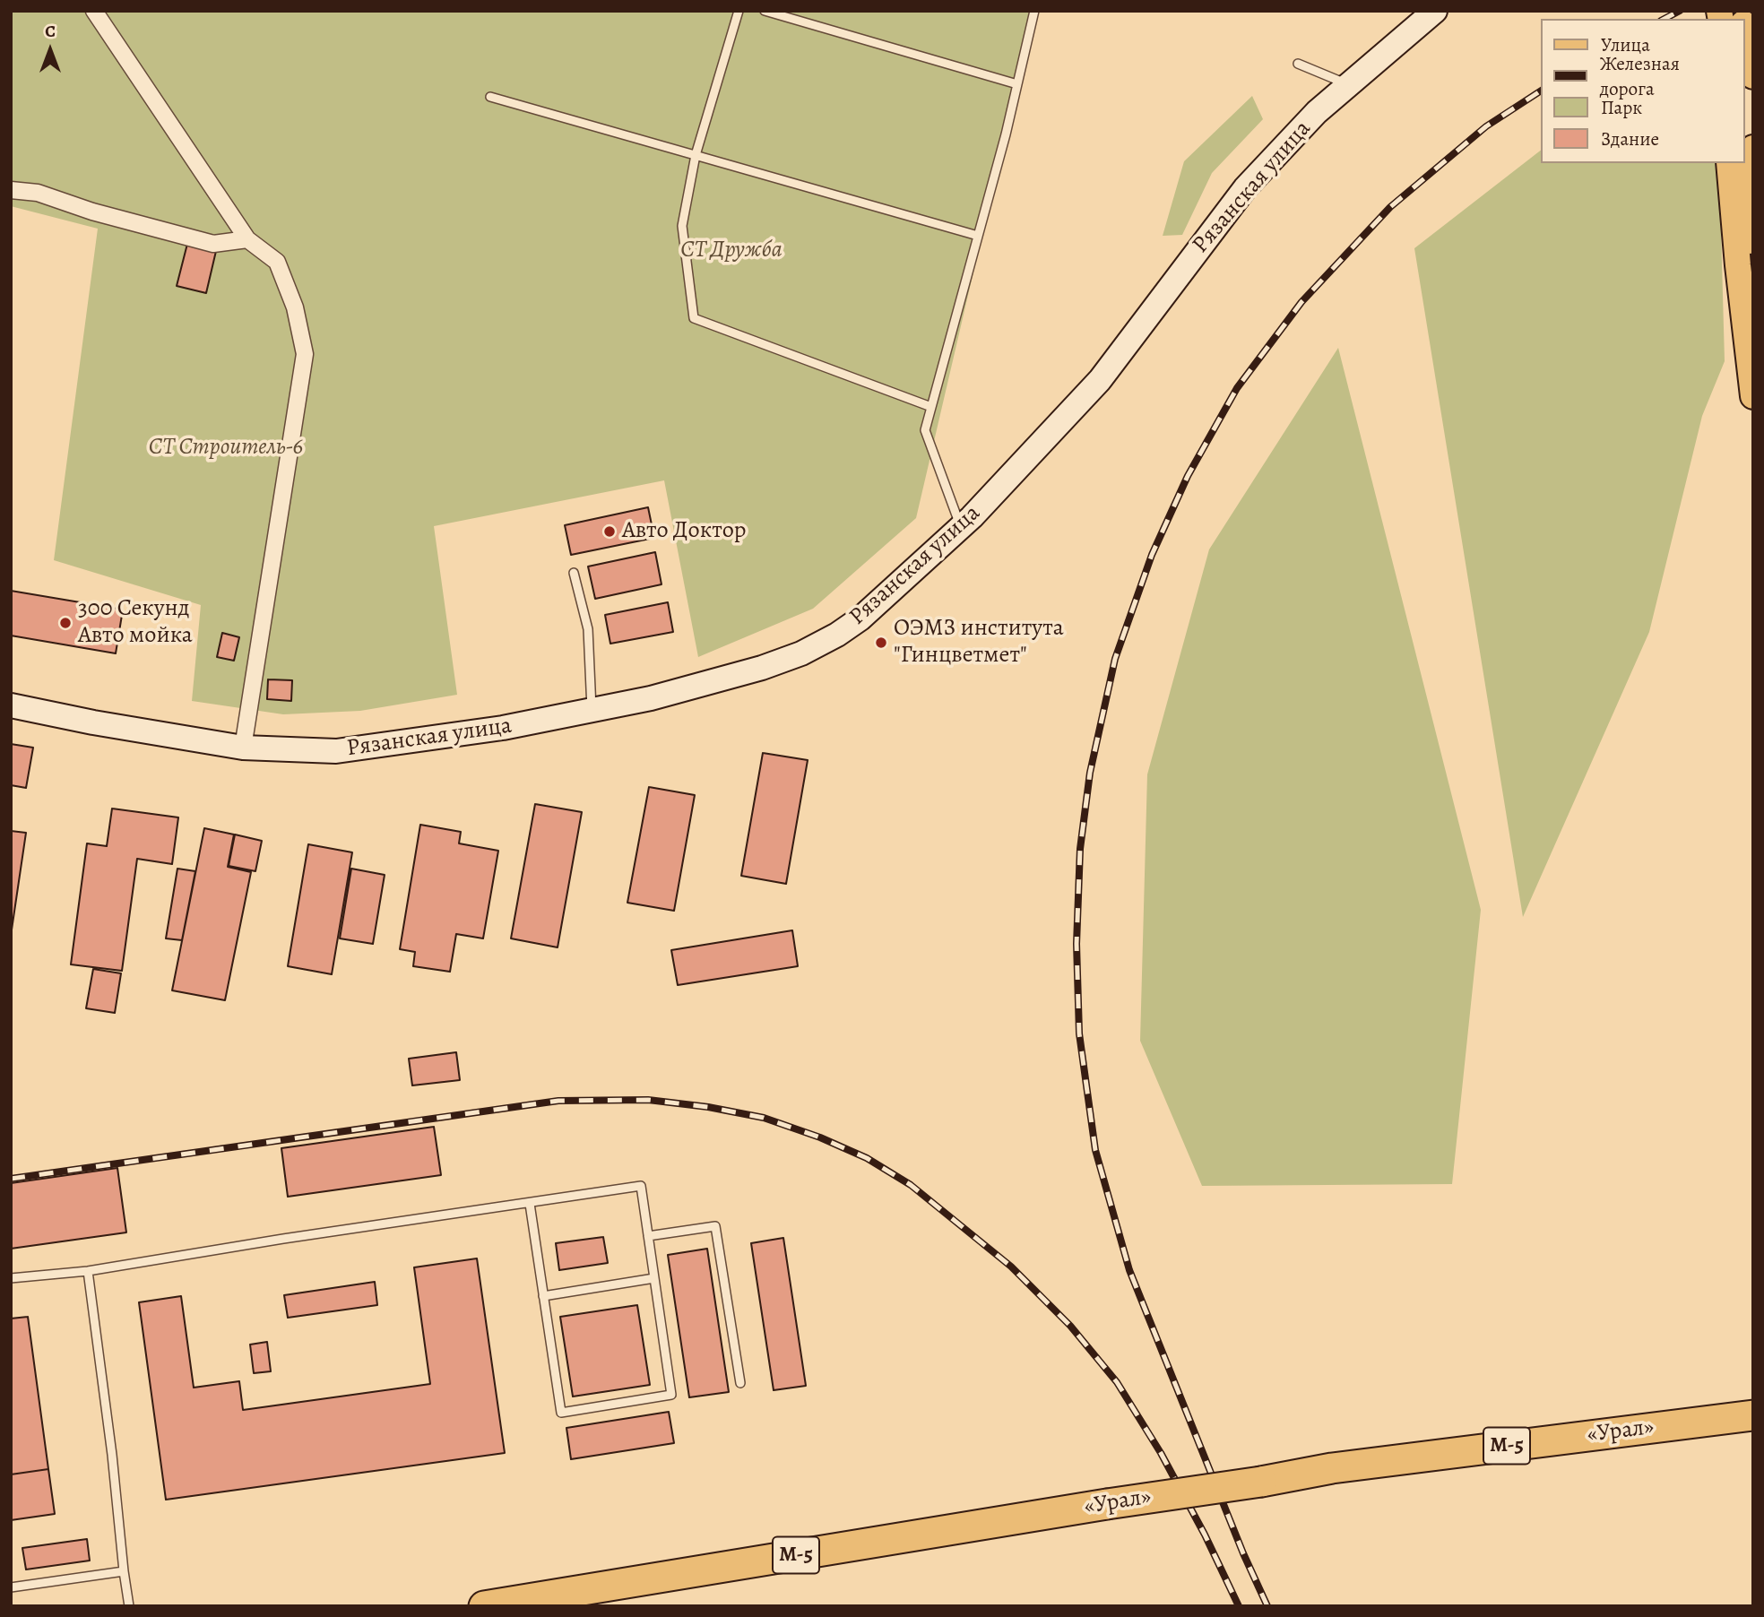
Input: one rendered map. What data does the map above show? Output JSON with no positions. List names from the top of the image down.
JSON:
{
  "streets": {
    "highway": ["«Урал»", "М-5"],
    "street": ["Рязанская улица"]
  },
  "parks": ["СТ Дружба", "СТ Строитель-6"],
  "places": ["Авто Доктор", "300 Секунд Авто мойка", "ОЭМЗ института \"Гинцветмет\""],
  "legend": [
    "Улица",
    "Железная дорога",
    "Парк",
    "Здание"
  ],
  "north": "top"
}
